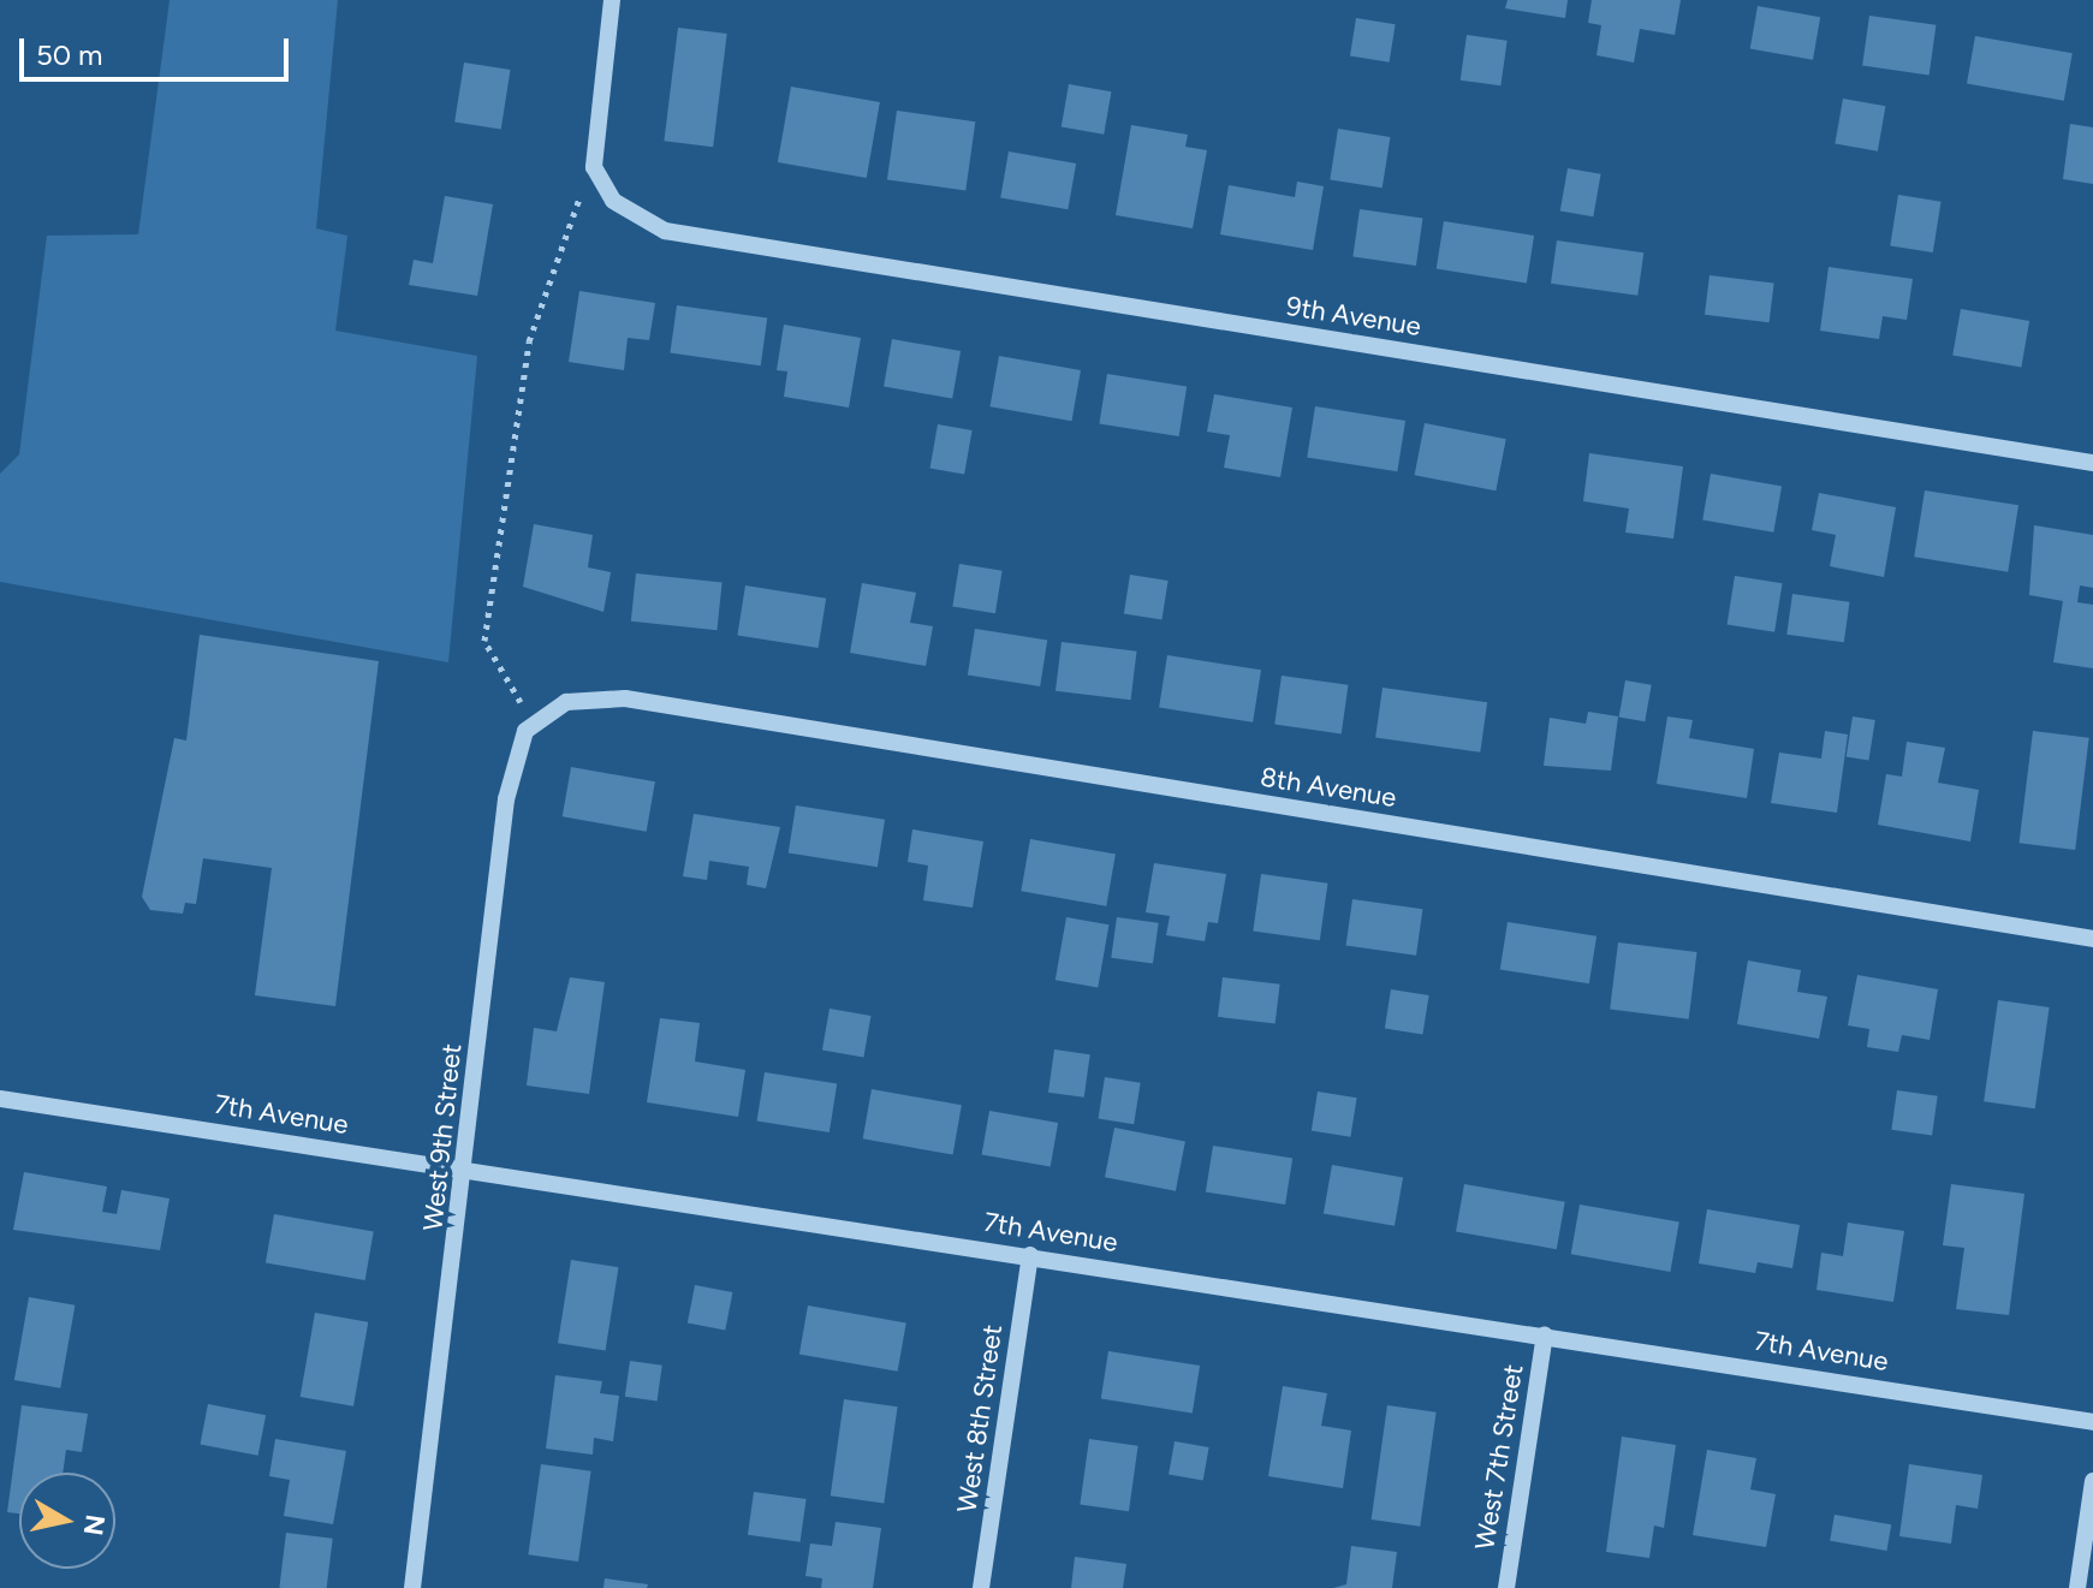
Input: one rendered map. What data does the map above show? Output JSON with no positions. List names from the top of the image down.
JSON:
{
  "streets": {
    "street": [
      "9th Avenue",
      "8th Avenue",
      "7th Avenue",
      "West 9th Street",
      "West 8th Street",
      "West 7th Street"
    ]
  },
  "crossings": [
    ["8th Avenue", "West 9th Street"],
    ["7th Avenue", "West 9th Street"],
    ["7th Avenue", "West 8th Street"],
    ["7th Avenue", "West 7th Street"]
  ],
  "scale_bar": "50 m",
  "north": "right"
}
